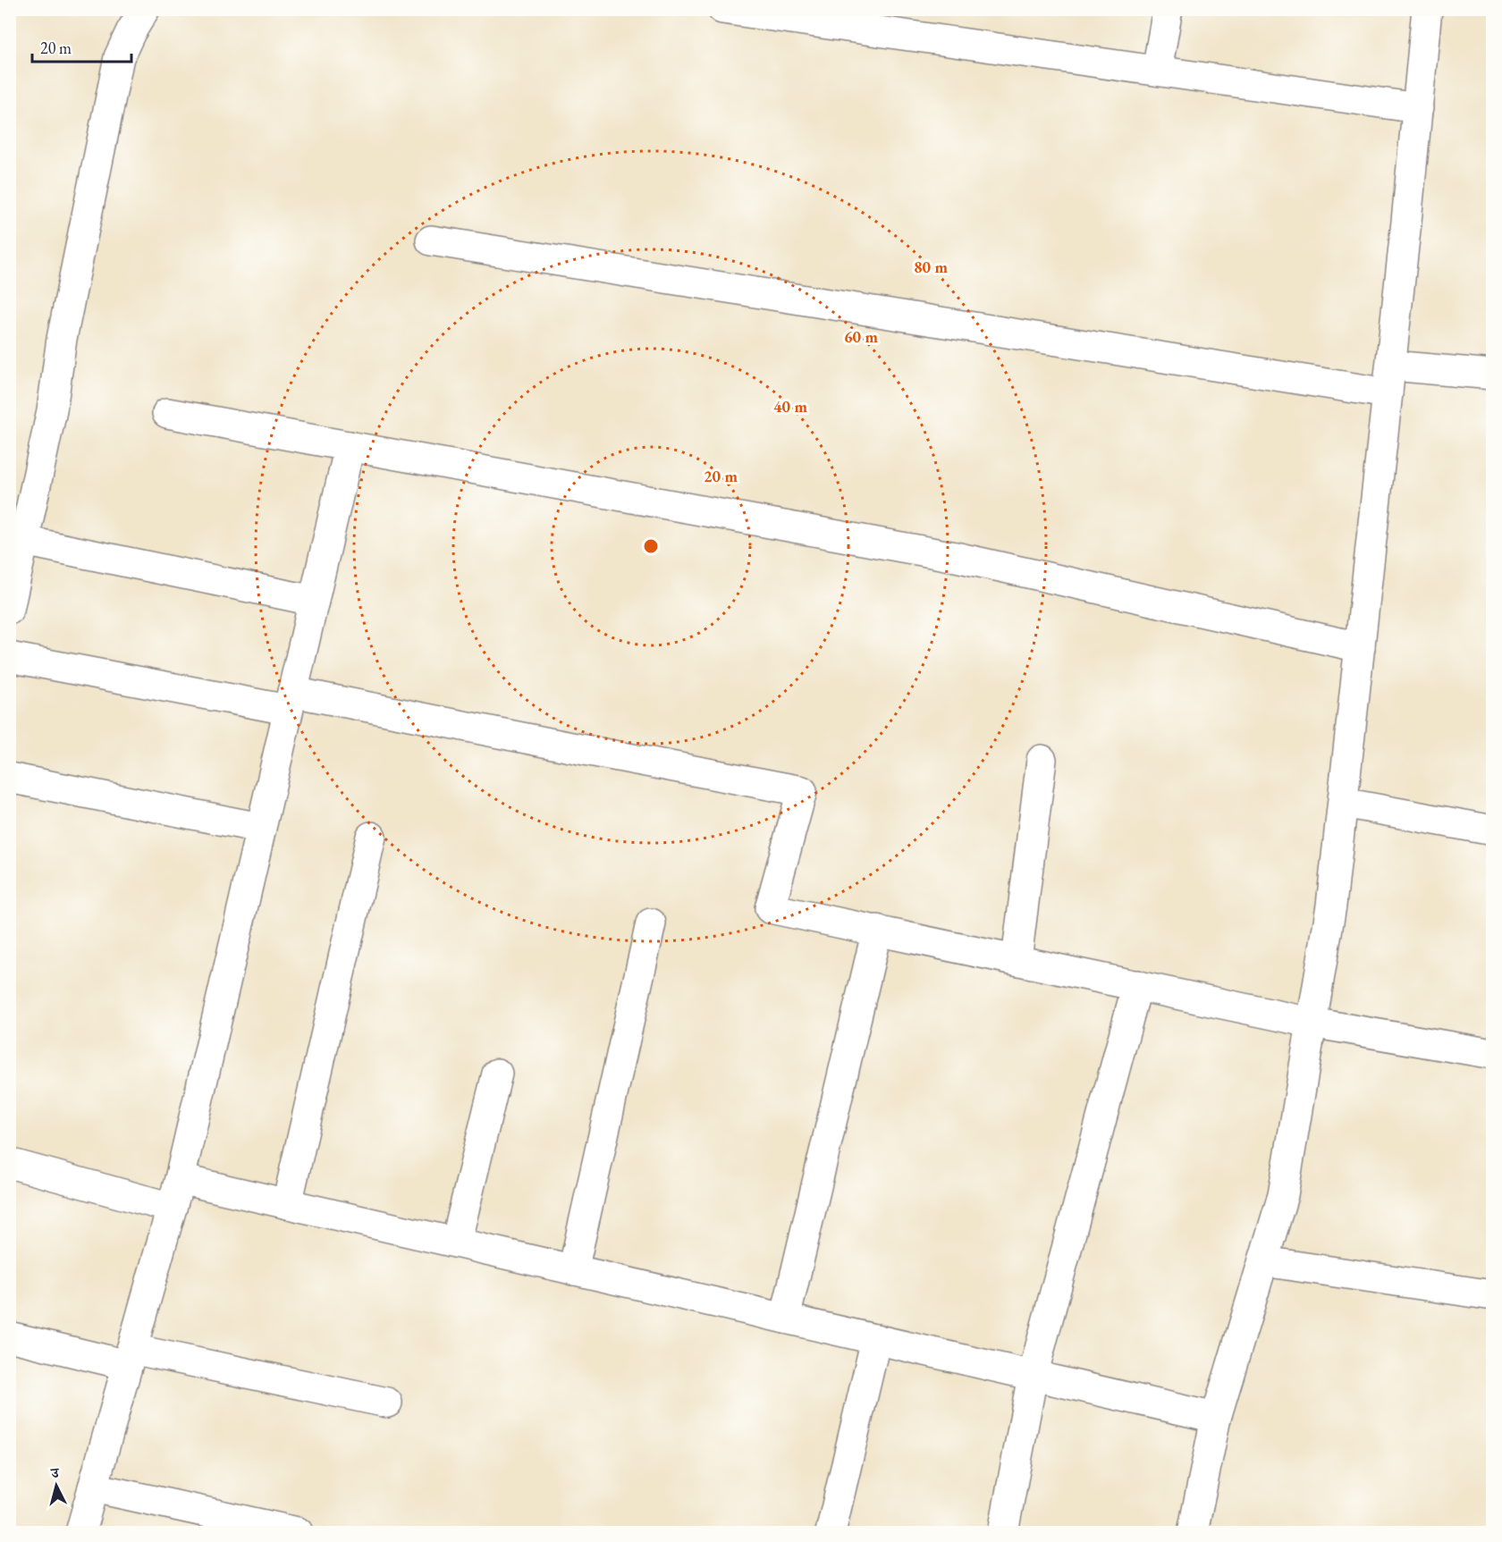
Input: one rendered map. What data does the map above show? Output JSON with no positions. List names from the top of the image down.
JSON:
{
  "scale_bar": "20 m",
  "north": "top",
  "rings": [
    "80 m",
    "60 m",
    "40 m",
    "20 m"
  ]
}
